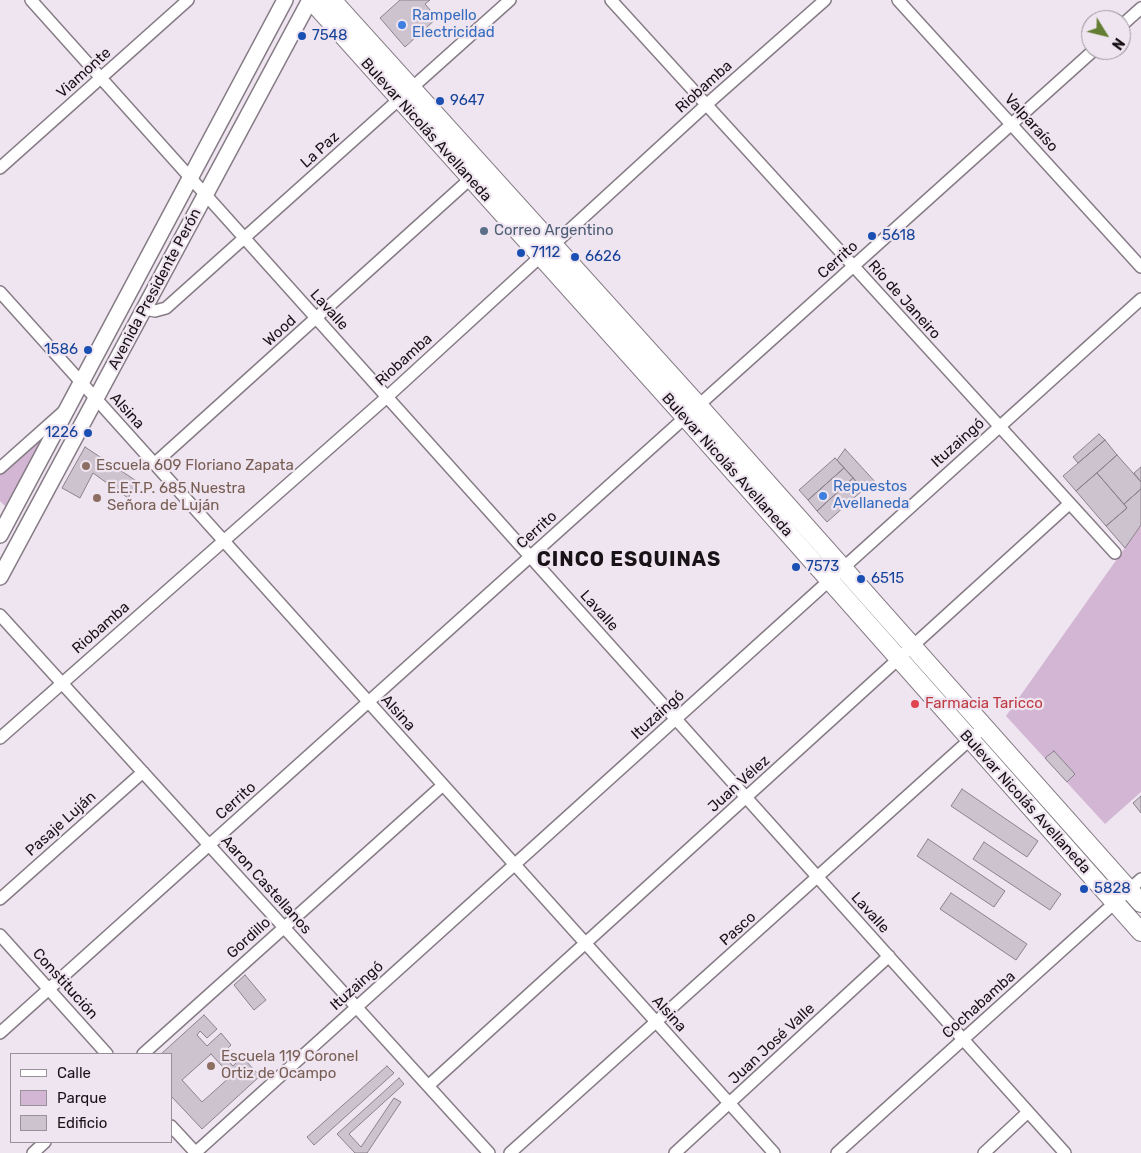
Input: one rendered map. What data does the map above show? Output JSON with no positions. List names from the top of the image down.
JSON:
{
  "streets": {
    "main road": ["Bulevar Nicolás Avellaneda", "Avenida Presidente Perón"],
    "street": [
      "Viamonte",
      "Riobamba",
      "Valparaíso",
      "La Paz",
      "Cerrito",
      "Río de Janeiro",
      "Lavalle",
      "Wood",
      "Alsina",
      "Ituzaingó",
      "Juan Vélez",
      "Pasaje Luján",
      "Aaron Castellanos",
      "Pasco",
      "Gordillo",
      "Constitución",
      "Cochabamba",
      "Juan José Valle"
    ]
  },
  "crossings": [
    ["Viamonte", "Lavalle"],
    ["Riobamba", "Bulevar Nicolás Avellaneda"],
    ["Riobamba", "Río de Janeiro"],
    ["Riobamba", "Lavalle"],
    ["Riobamba", "Alsina"],
    ["Riobamba", "Aaron Castellanos"],
    ["Valparaíso", "Cerrito"],
    ["Bulevar Nicolás Avellaneda", "La Paz"],
    ["Bulevar Nicolás Avellaneda", "Cerrito"],
    ["Bulevar Nicolás Avellaneda", "Avenida Presidente Perón"],
    ["Bulevar Nicolás Avellaneda", "Wood"],
    ["Bulevar Nicolás Avellaneda", "Ituzaingó"],
    ["Bulevar Nicolás Avellaneda", "Juan Vélez"],
    ["Bulevar Nicolás Avellaneda", "Pasco"],
    ["Bulevar Nicolás Avellaneda", "Cochabamba"],
    ["La Paz", "Avenida Presidente Perón"],
    ["La Paz", "Lavalle"],
    ["Cerrito", "Río de Janeiro"],
    ["Cerrito", "Lavalle"],
    ["Cerrito", "Alsina"],
    ["Cerrito", "Aaron Castellanos"],
    ["Cerrito", "Constitución"],
    ["Avenida Presidente Perón", "Lavalle"],
    ["Avenida Presidente Perón", "Alsina"],
    ["Río de Janeiro", "Ituzaingó"],
    ["Río de Janeiro", "Juan Vélez"],
    ["Lavalle", "Wood"],
    ["Lavalle", "Ituzaingó"],
    ["Lavalle", "Juan Vélez"],
    ["Lavalle", "Pasco"],
    ["Lavalle", "Cochabamba"],
    ["Lavalle", "Juan José Valle"],
    ["Wood", "Alsina"],
    ["Alsina", "Ituzaingó"],
    ["Alsina", "Juan Vélez"],
    ["Alsina", "Pasco"],
    ["Alsina", "Gordillo"],
    ["Alsina", "Juan José Valle"],
    ["Ituzaingó", "Aaron Castellanos"],
    ["Juan Vélez", "Aaron Castellanos"],
    ["Pasaje Luján", "Aaron Castellanos"],
    ["Aaron Castellanos", "Gordillo"]
  ],
  "districts": ["CINCO ESQUINAS"],
  "places": [
    "Rampello Electricidad",
    "7548",
    "9647",
    "Correo Argentino",
    "5618",
    "7112",
    "6626",
    "1586",
    "1226",
    "Escuela 609 Floriano Zapata",
    "Repuestos Avellaneda",
    "E.E.T.P. 685 Nuestra Señora de Luján",
    "7573",
    "6515",
    "Farmacia Taricco",
    "5828",
    "Escuela 119 Coronel Ortiz de Ocampo"
  ],
  "legend": ["Calle", "Parque", "Edificio"],
  "north": "bottom right"
}
